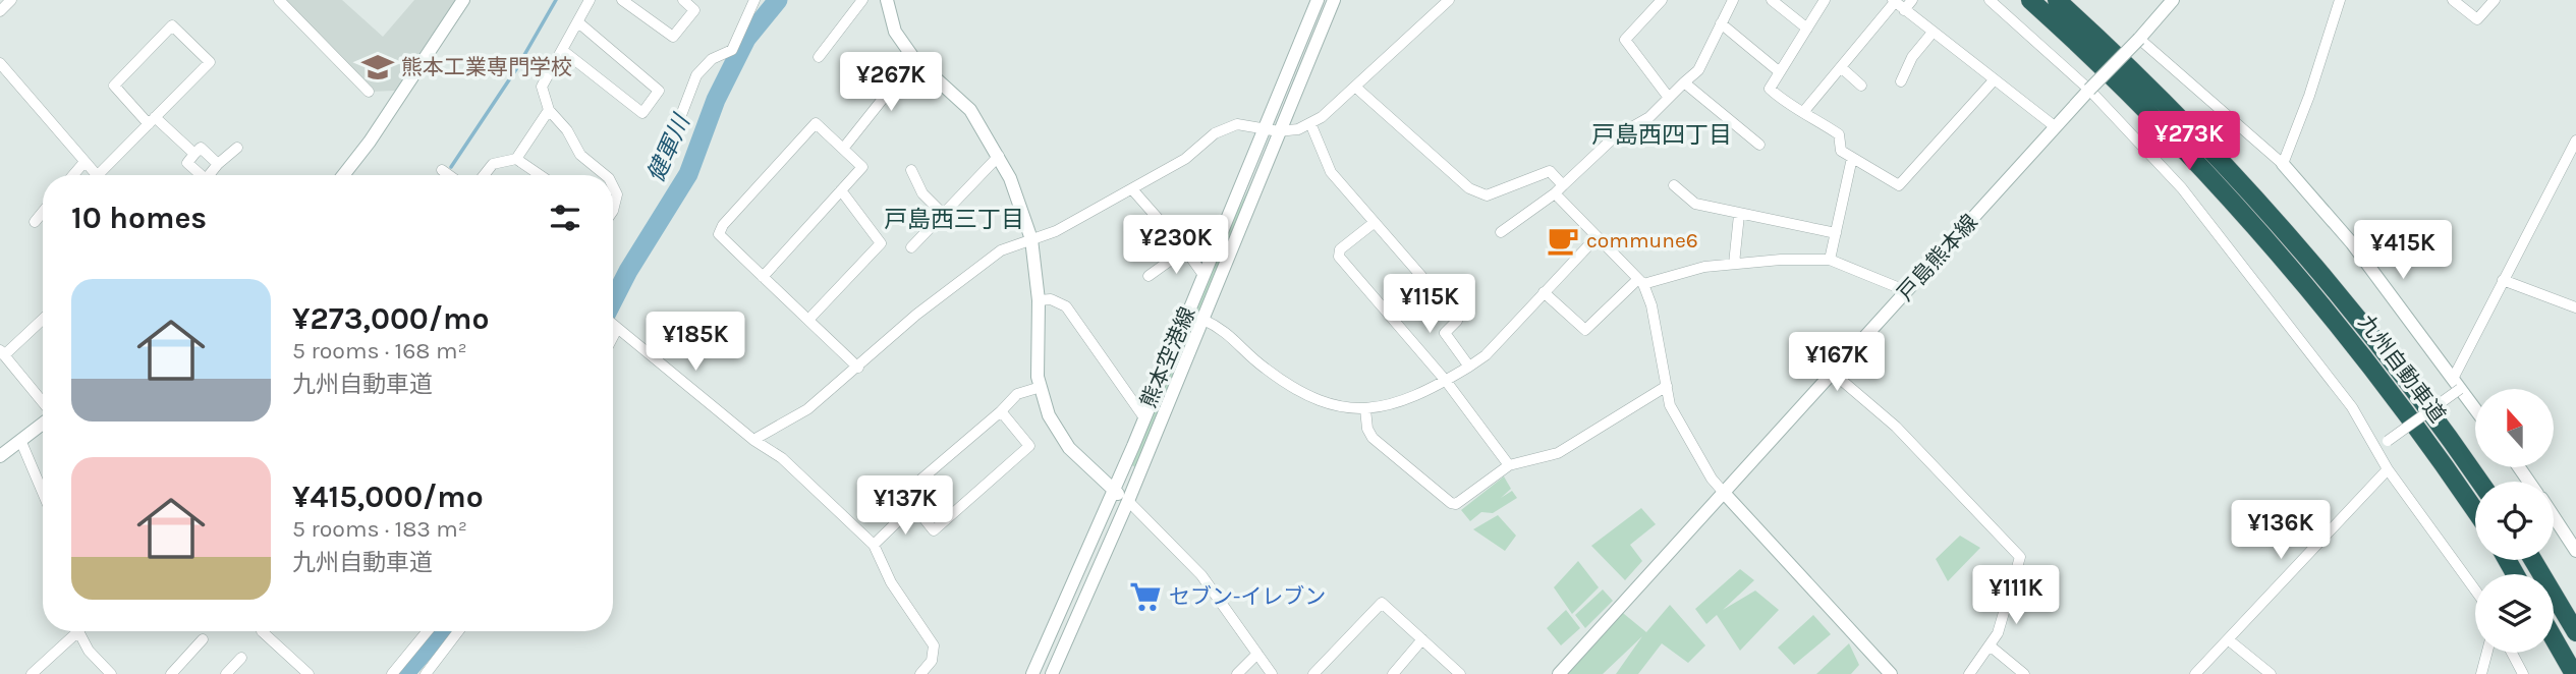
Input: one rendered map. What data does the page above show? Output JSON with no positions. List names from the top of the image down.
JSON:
{
  "streets": {
    "highway": ["九州自動車道"],
    "main road": ["戸島熊本線", "熊本空港線"]
  },
  "districts": ["戸島西四丁目", "戸島西三丁目"],
  "water": ["健軍川"],
  "places": {
    "school or university": ["熊本工業専門学校"],
    "cafe": ["commune6"],
    "supermarket": ["セブン-イレブン"]
  },
  "north": "top",
  "page": {
    "price": [
      "¥267K",
      "¥273K",
      "¥230K",
      "¥415K",
      "¥115K",
      "¥185K",
      "¥167K",
      "¥137K",
      "¥136K",
      "¥111K"
    ],
    "heading": "10 homes",
    "list": [
      {
        "name": "¥273,000/mo",
        "note": "5 rooms · 168 m² · 九州自動車道"
      },
      {
        "name": "¥415,000/mo",
        "note": "5 rooms · 183 m² · 九州自動車道"
      }
    ]
  }
}
